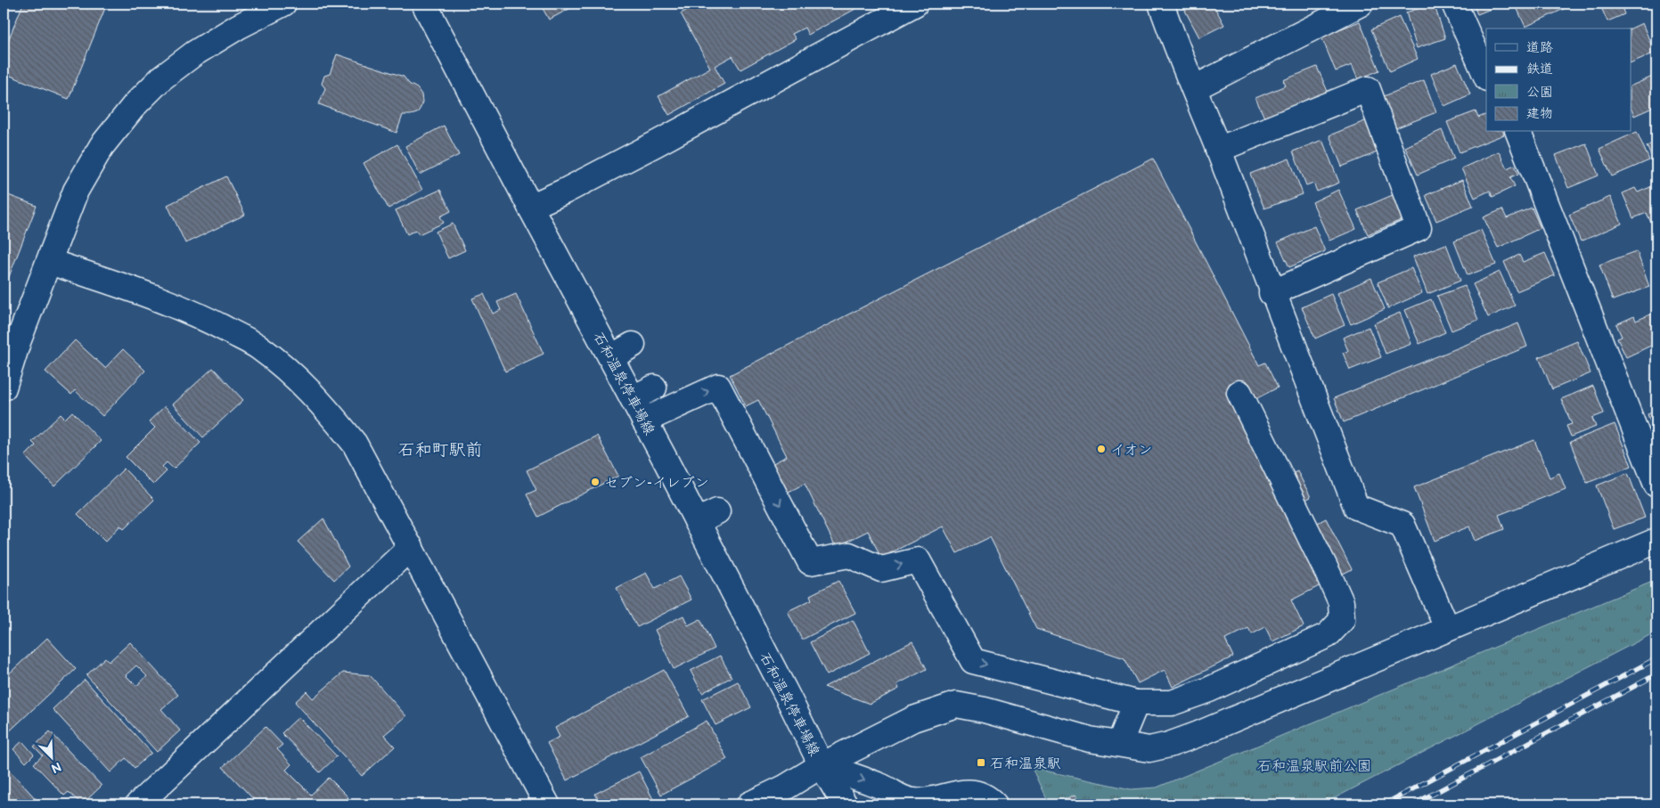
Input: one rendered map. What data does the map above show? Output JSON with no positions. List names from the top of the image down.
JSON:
{
  "streets": {
    "street": ["石和温泉停車場線"]
  },
  "districts": ["石和町駅前"],
  "parks": ["石和温泉駅前公園"],
  "places": {
    "other": ["イオン", "セブン-イレブン"],
    "transit": ["石和温泉駅"]
  },
  "legend": [
    "道路",
    "鉄道",
    "公園",
    "建物"
  ],
  "north": "bottom right"
}
